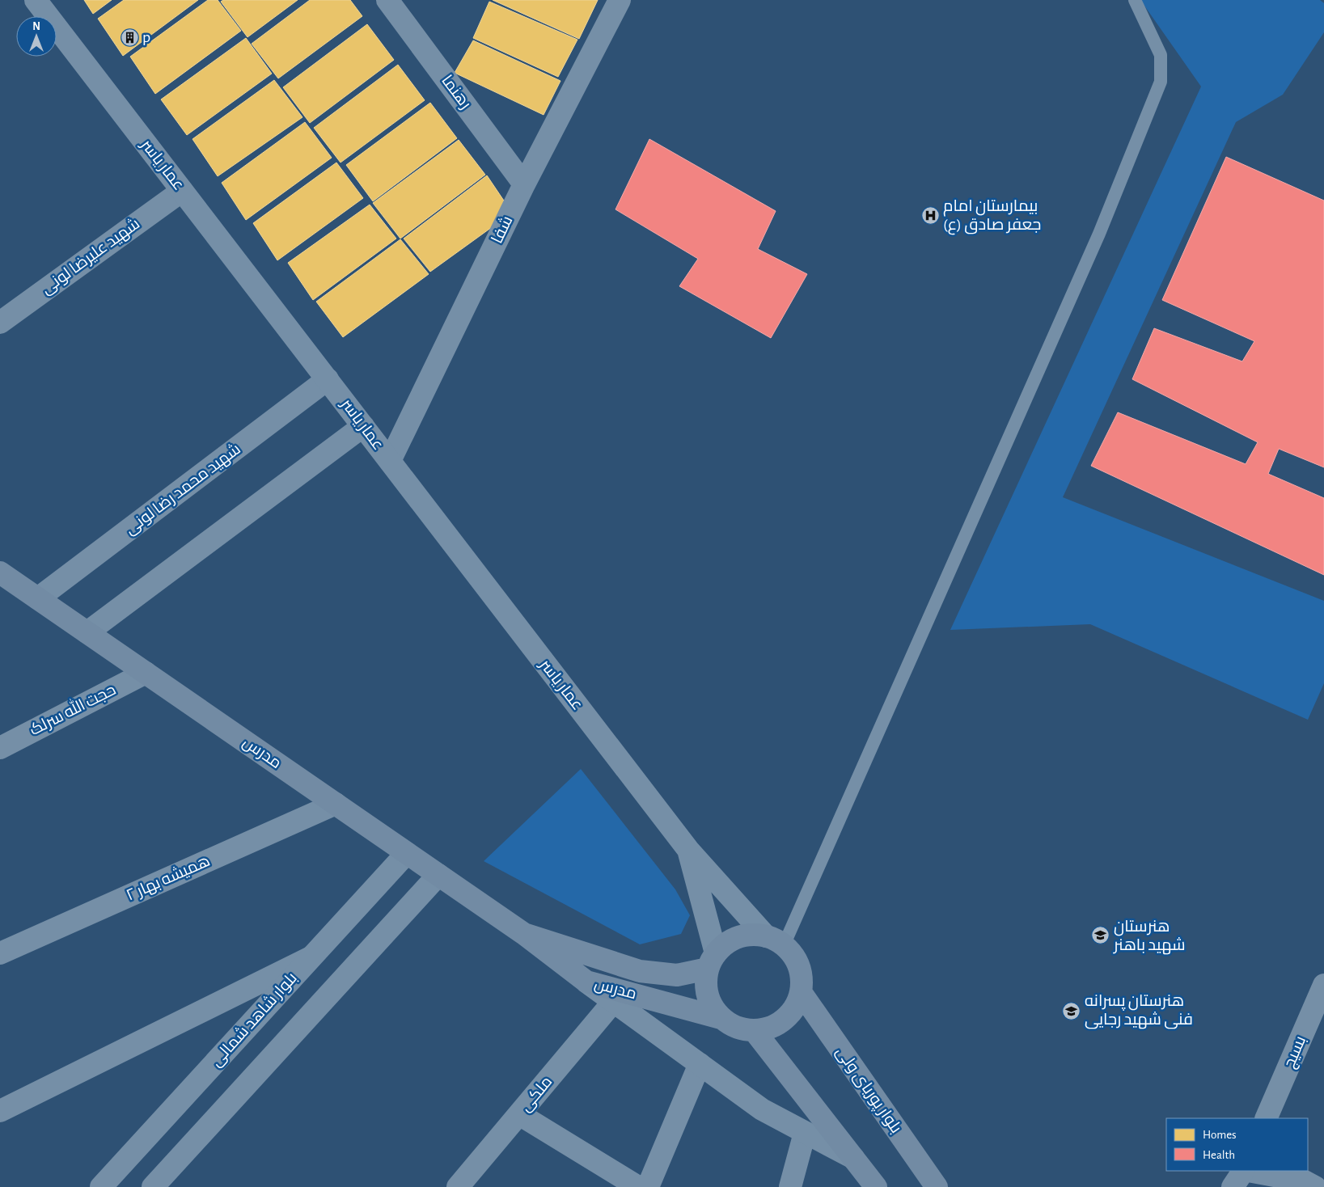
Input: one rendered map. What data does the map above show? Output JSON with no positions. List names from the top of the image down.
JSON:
{
  "streets": {
    "main road": ["مدرس", "بلوار پوریای ولی"],
    "street": [
      "رهنما",
      "عمار یاسر",
      "شفا",
      "شهید علیرضا لونی",
      "شهید محمد رضا لونی",
      "حجت الله سرلک",
      "همیشه بهار ۲",
      "بلوار شاهد شمالی",
      "بسیج",
      "ملکی"
    ]
  },
  "crossings": [
    ["رهنما", "شفا"],
    ["عمار یاسر", "شفا"],
    ["عمار یاسر", "شهید علیرضا لونی"],
    ["عمار یاسر", "شهید محمد رضا لونی"],
    ["عمار یاسر", "مدرس"],
    ["عمار یاسر", "بلوار پوریای ولی"],
    ["شهید محمد رضا لونی", "مدرس"],
    ["حجت الله سرلک", "مدرس"],
    ["مدرس", "همیشه بهار ۲"],
    ["مدرس", "بلوار شاهد شمالی"],
    ["مدرس", "بلوار پوریای ولی"]
  ],
  "places": {
    "building": ["p"],
    "hospital": ["بیمارستان امام جعفر صادق (ع)"],
    "school or university": ["هنرستان شهید باهنر", "هنرستان پسرانه فنی شهید رجایی"]
  },
  "legend": ["Homes", "Health"],
  "north": "top"
}
